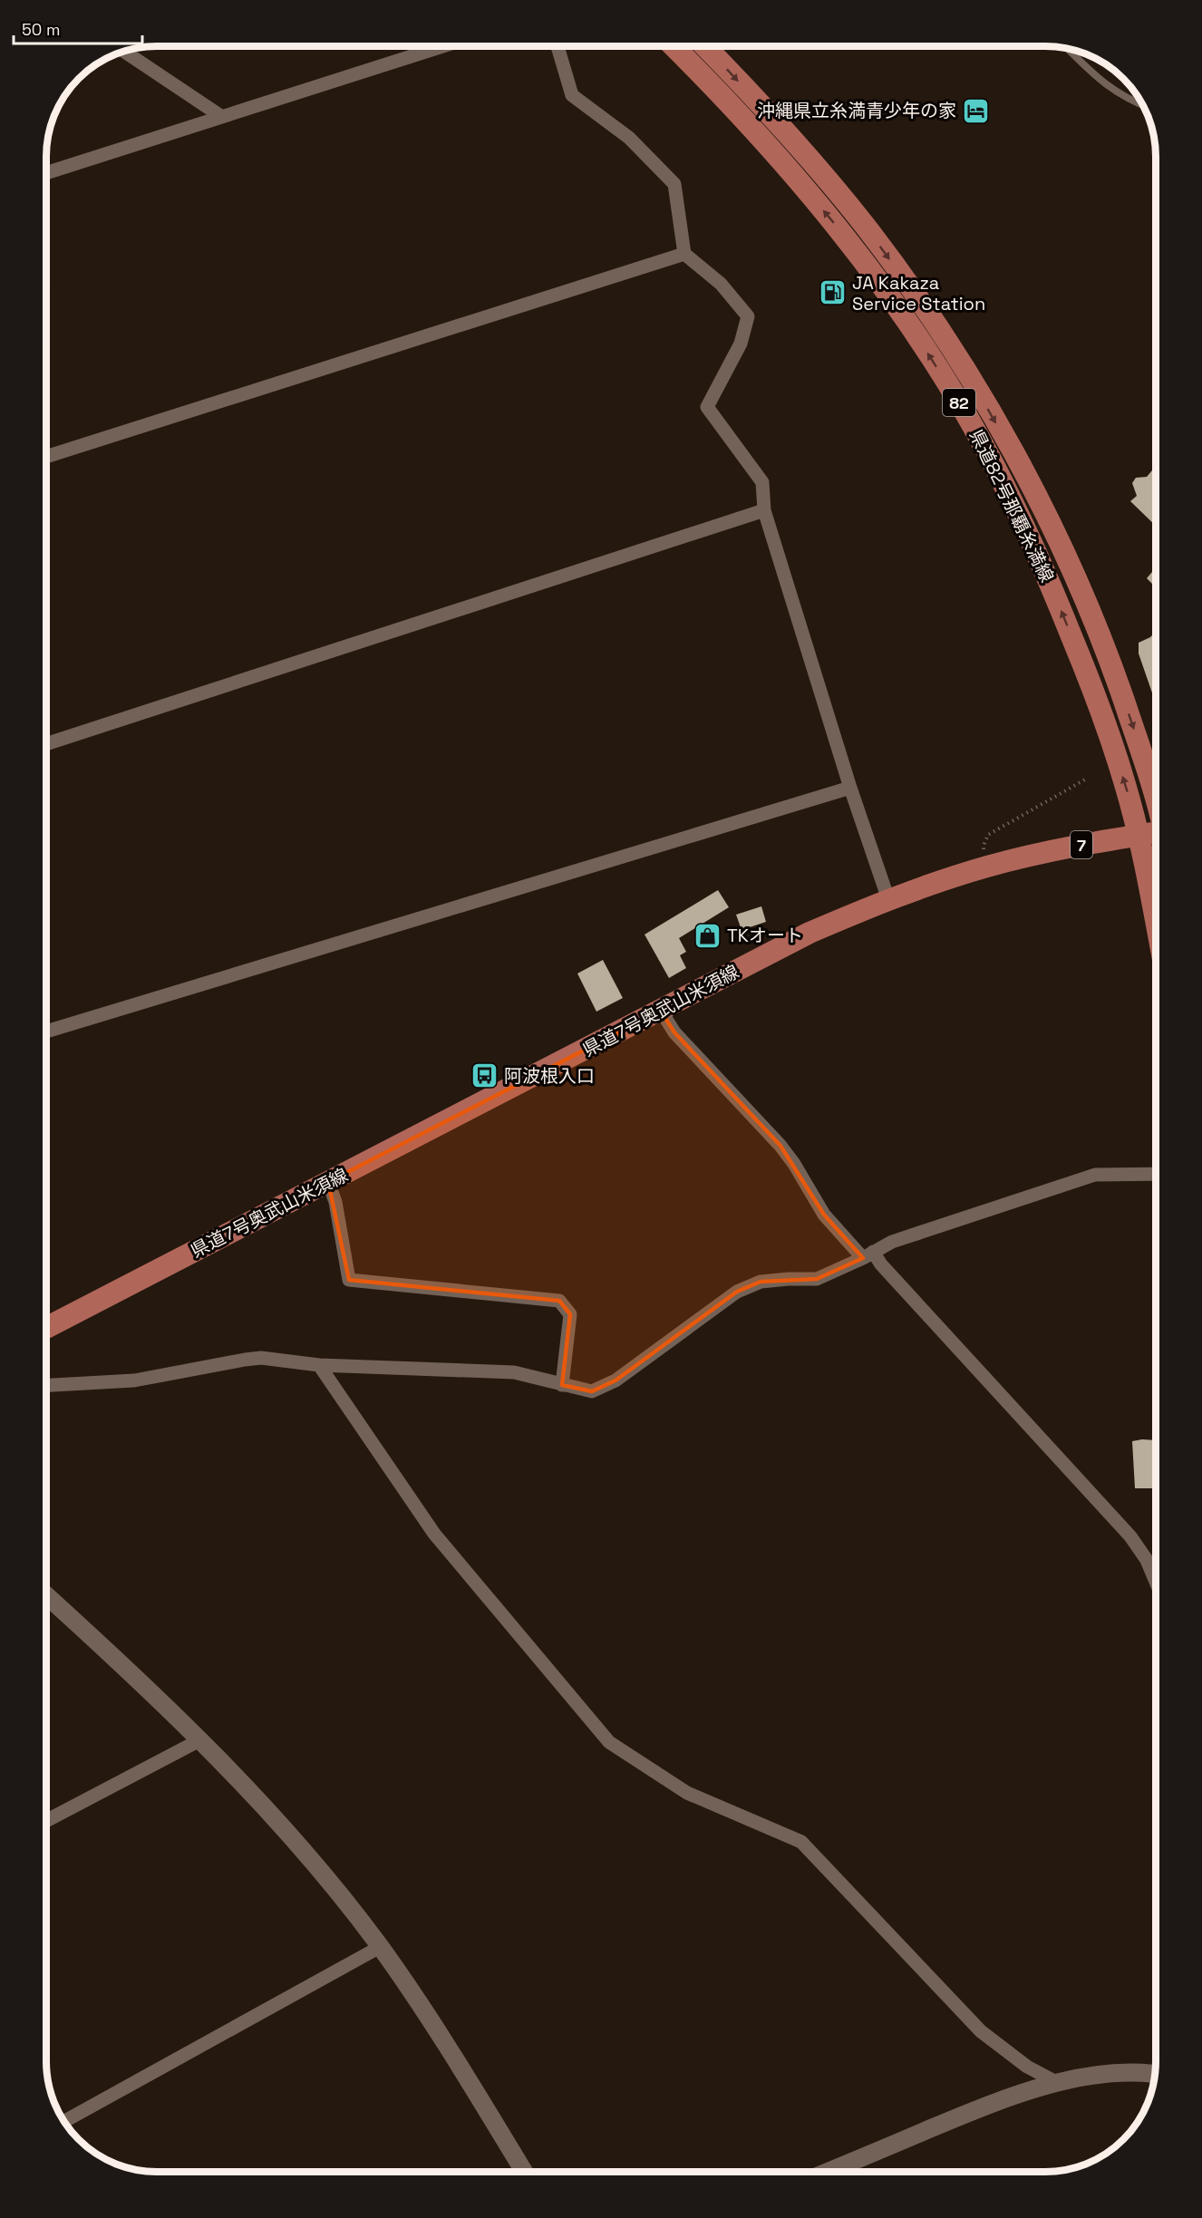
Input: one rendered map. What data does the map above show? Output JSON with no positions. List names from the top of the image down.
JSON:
{
  "streets": {
    "main road": [
      "82",
      "県道82号那覇糸満線",
      "7",
      "県道7号奥武山米須線"
    ]
  },
  "crossings": [
    ["県道82号那覇糸満線", "県道7号奥武山米須線"]
  ],
  "places": {
    "hotel": ["沖縄県立糸満青少年の家"],
    "fuel station": ["JA Kakaza Service Station"],
    "shop": ["TKオート"],
    "bus stop": ["阿波根入口"]
  },
  "scale_bar": "50 m"
}
